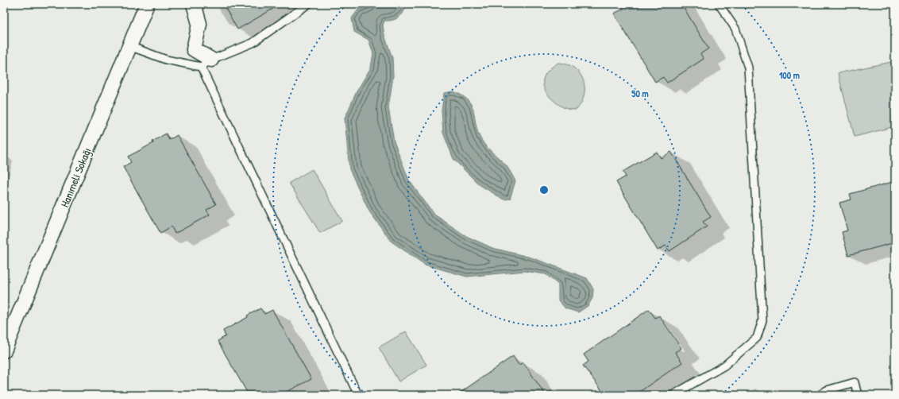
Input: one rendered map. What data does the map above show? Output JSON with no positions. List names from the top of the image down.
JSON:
{
  "streets": {
    "street": ["Hanımeli Sokağı"]
  },
  "rings": ["100 m", "50 m"]
}
